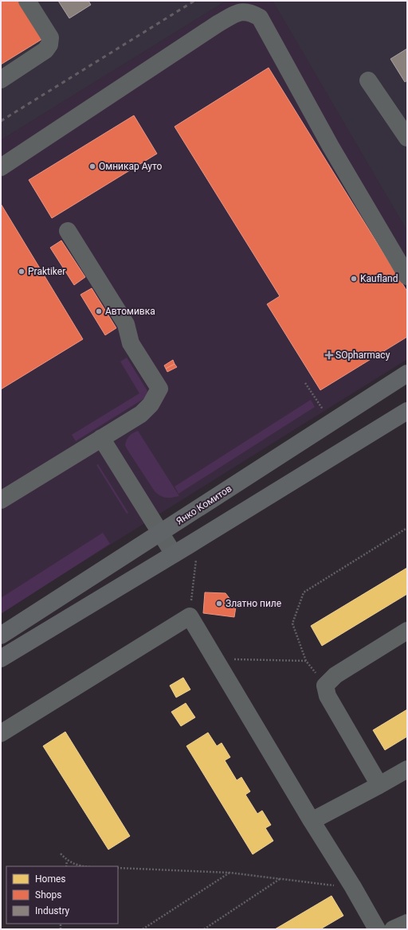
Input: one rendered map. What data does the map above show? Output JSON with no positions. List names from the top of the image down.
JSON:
{
  "streets": {
    "main road": ["Янко Комитов"]
  },
  "places": {
    "other": [
      "Омникар Ауто",
      "Praktiker",
      "Kaufland",
      "Автомивка",
      "Златно пиле"
    ],
    "health": ["SOpharmacy"]
  },
  "legend": ["Homes", "Shops", "Industry"]
}
